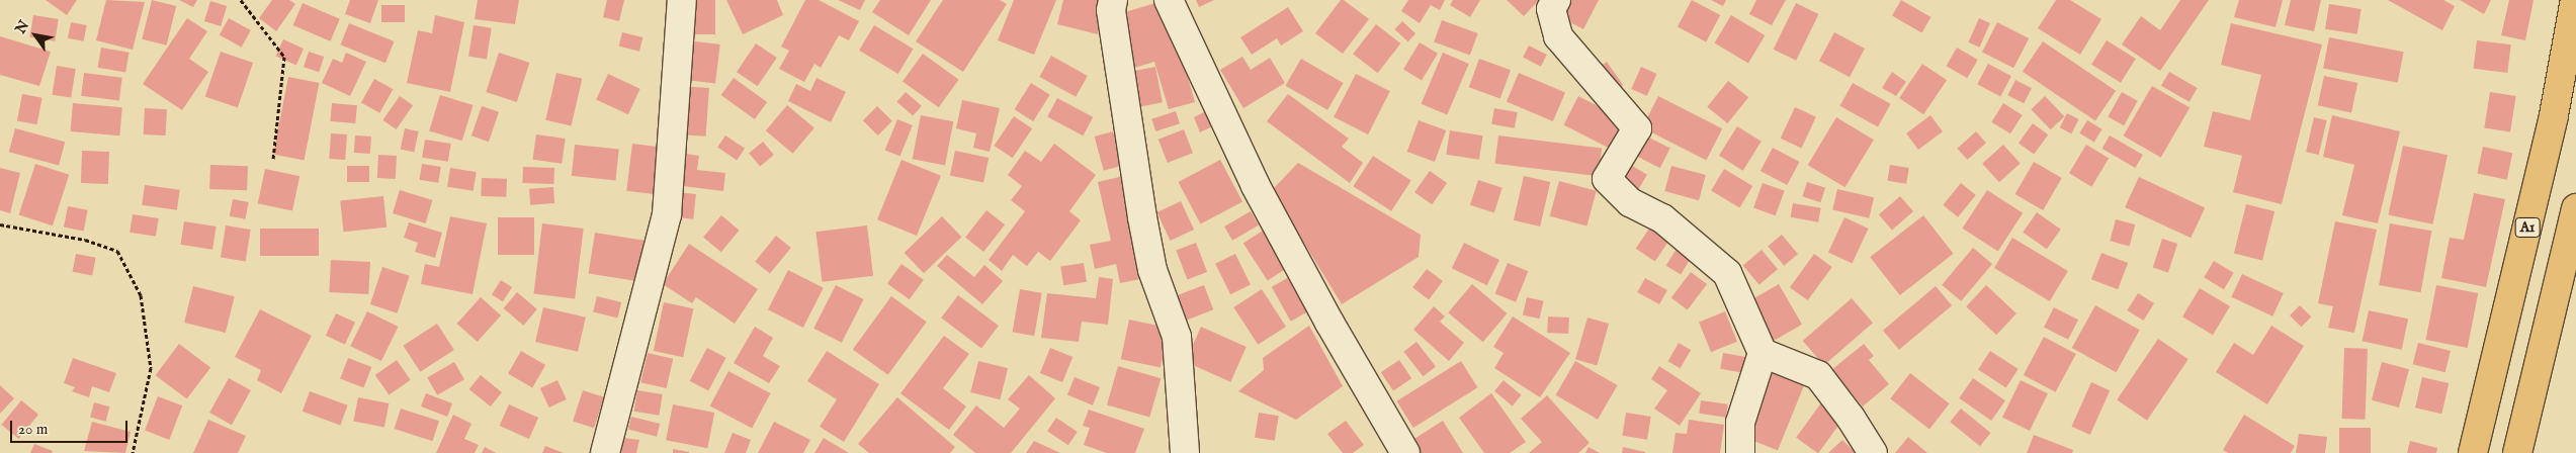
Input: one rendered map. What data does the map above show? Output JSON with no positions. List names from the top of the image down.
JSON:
{
  "streets": {
    "highway": ["A1"]
  },
  "scale_bar": "20 m",
  "north": "top left"
}
